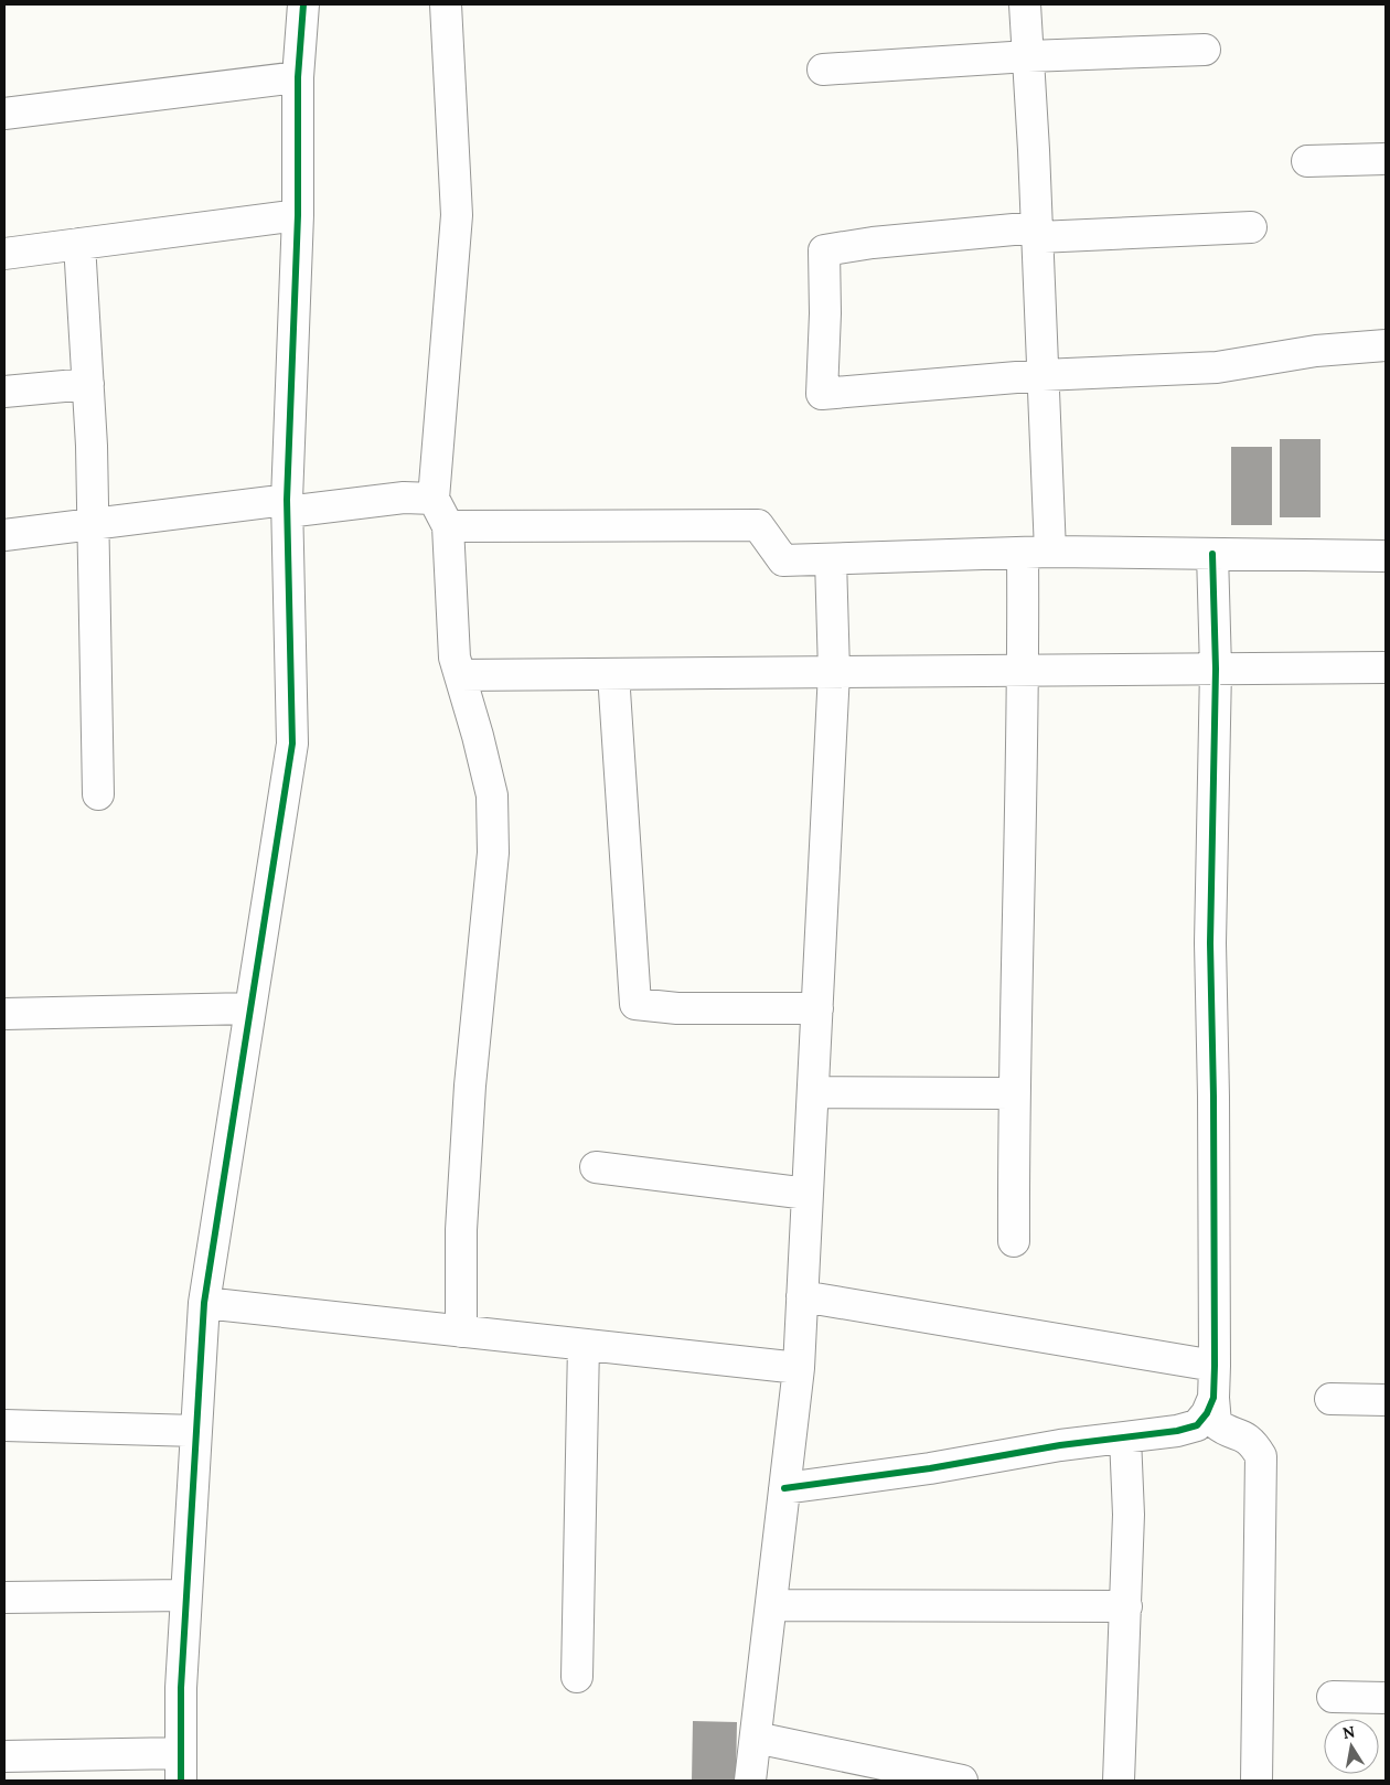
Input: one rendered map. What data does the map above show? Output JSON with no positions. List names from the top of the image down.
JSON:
{
  "north": "top"
}
